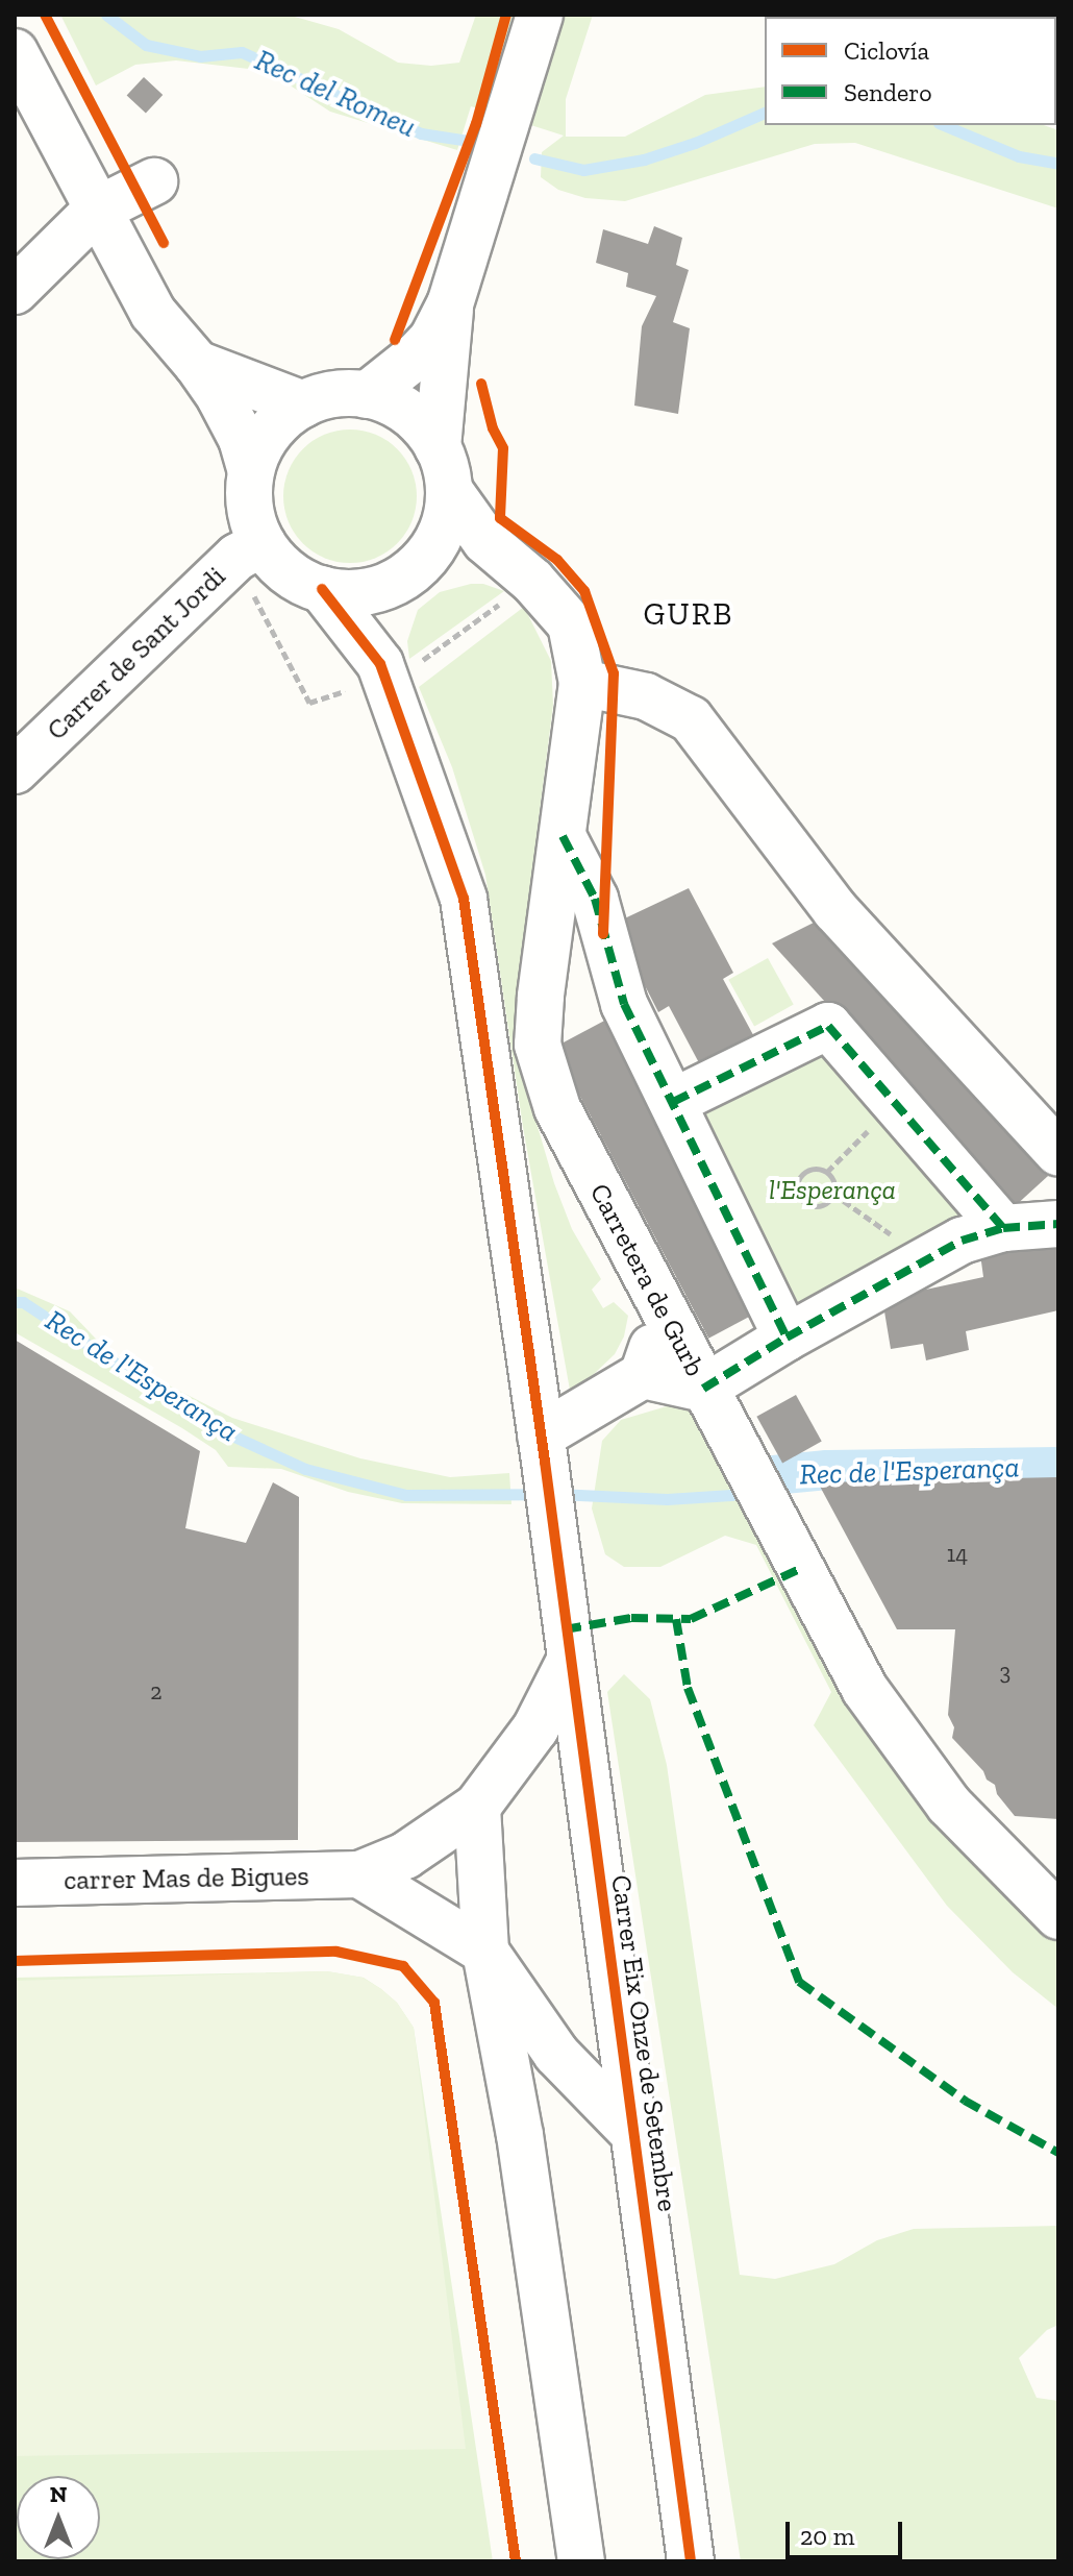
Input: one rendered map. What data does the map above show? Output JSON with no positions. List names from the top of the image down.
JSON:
{
  "streets": {
    "street": [
      "Carrer de Sant Jordi",
      "Carretera de Gurb",
      "carrer Mas de Bigues",
      "Carrer Eix Onze de Setembre"
    ]
  },
  "crossings": [
    ["Carrer de Sant Jordi", "Carretera de Gurb"],
    ["carrer Mas de Bigues", "Carrer Eix Onze de Setembre"]
  ],
  "districts": ["GURB"],
  "water": ["Rec del Romeu", "Rec de l'Esperança"],
  "parks": ["l'Esperança"],
  "house_numbers": ["14", "3", "2"],
  "legend": ["Ciclovía", "Sendero"],
  "scale_bar": "20 m",
  "north": "top"
}
